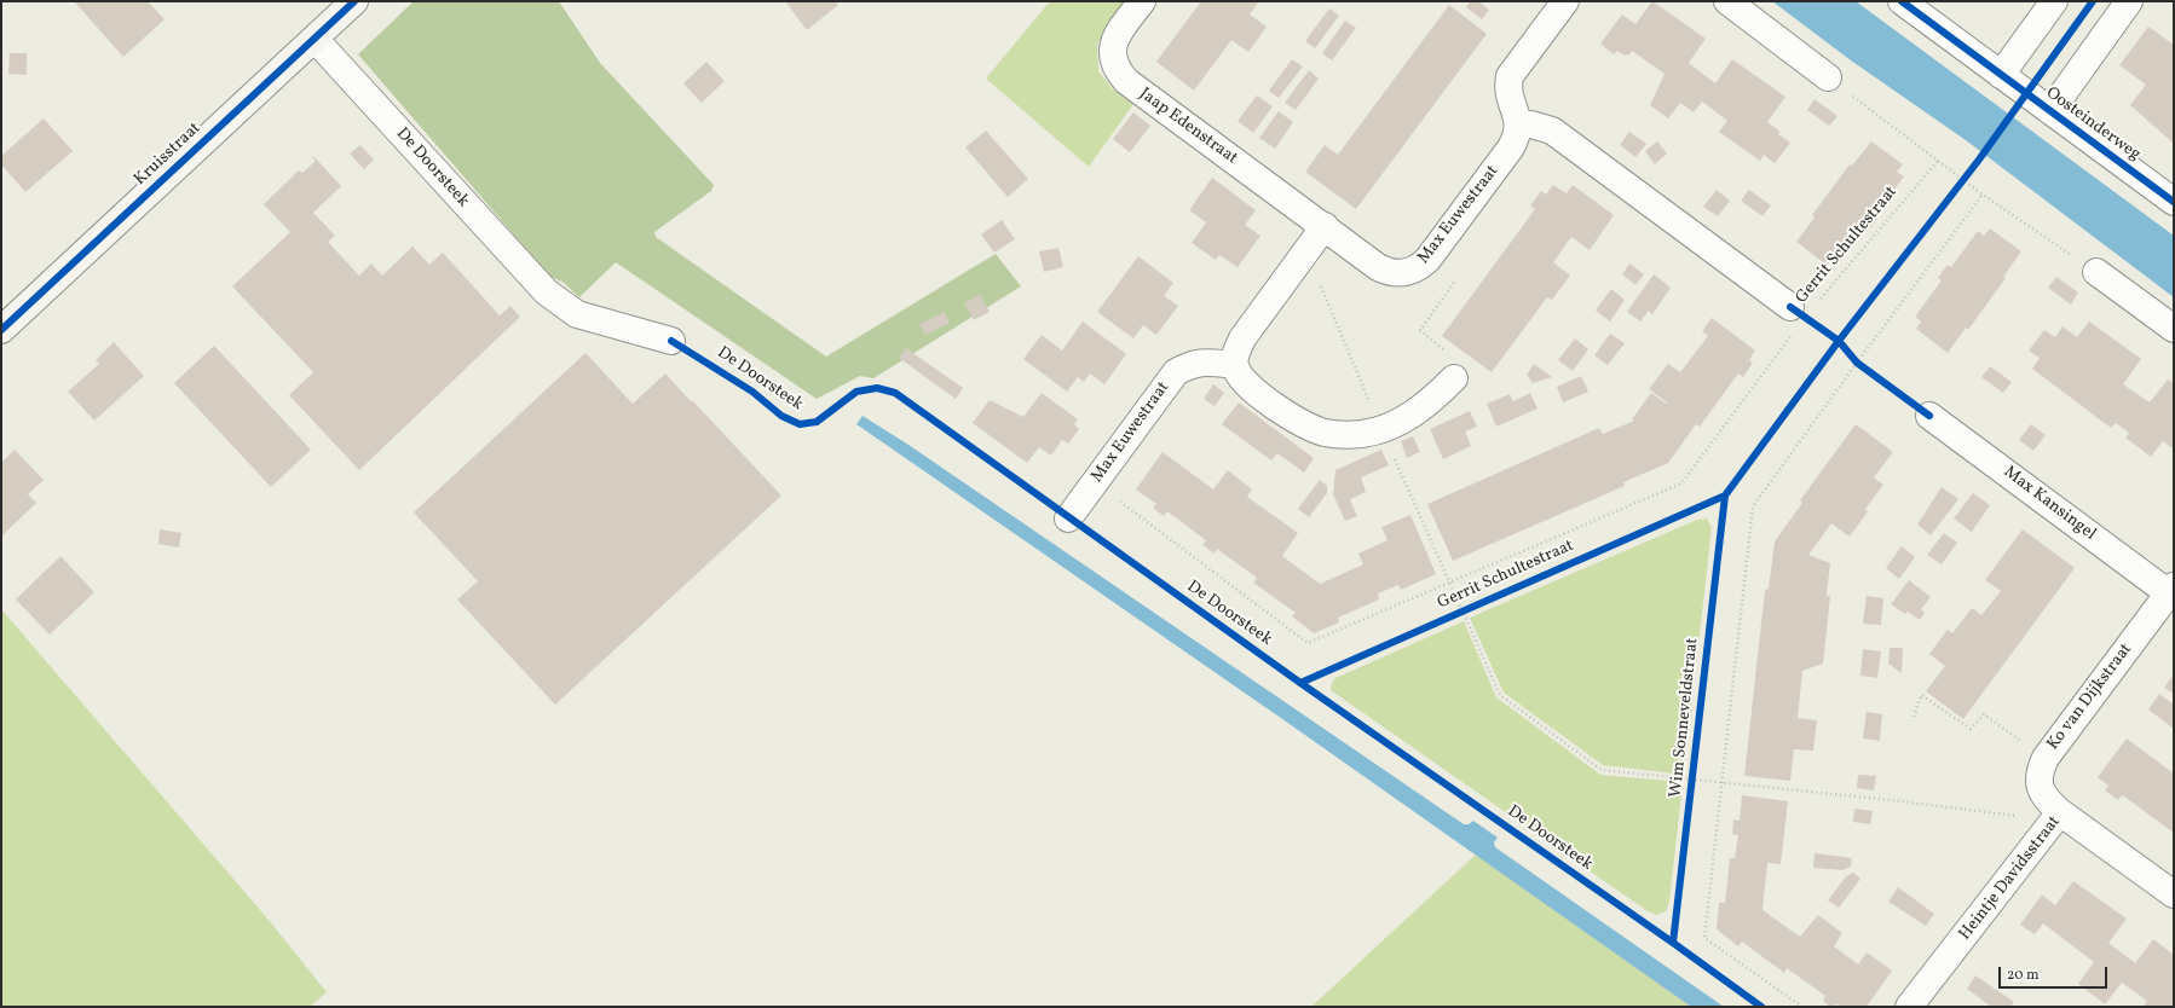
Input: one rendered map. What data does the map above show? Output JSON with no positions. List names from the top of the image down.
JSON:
{
  "streets": {
    "street": [
      "Oosteinderweg",
      "Jaap Edenstraat",
      "Kruisstraat",
      "De Doorsteek",
      "Max Euwestraat",
      "Max Kansingel",
      "Ko van Dijkstraat",
      "Heintje Davidsstraat"
    ],
    "cycle path": ["Gerrit Schultestraat", "Wim Sonneveldstraat"]
  },
  "crossings": [
    ["Jaap Edenstraat", "Max Euwestraat"],
    ["Kruisstraat", "De Doorsteek"],
    ["Max Euwestraat", "Gerrit Schultestraat"],
    ["Max Kansingel", "Ko van Dijkstraat"],
    ["Ko van Dijkstraat", "Heintje Davidsstraat"]
  ],
  "scale_bar": "20 m"
}
